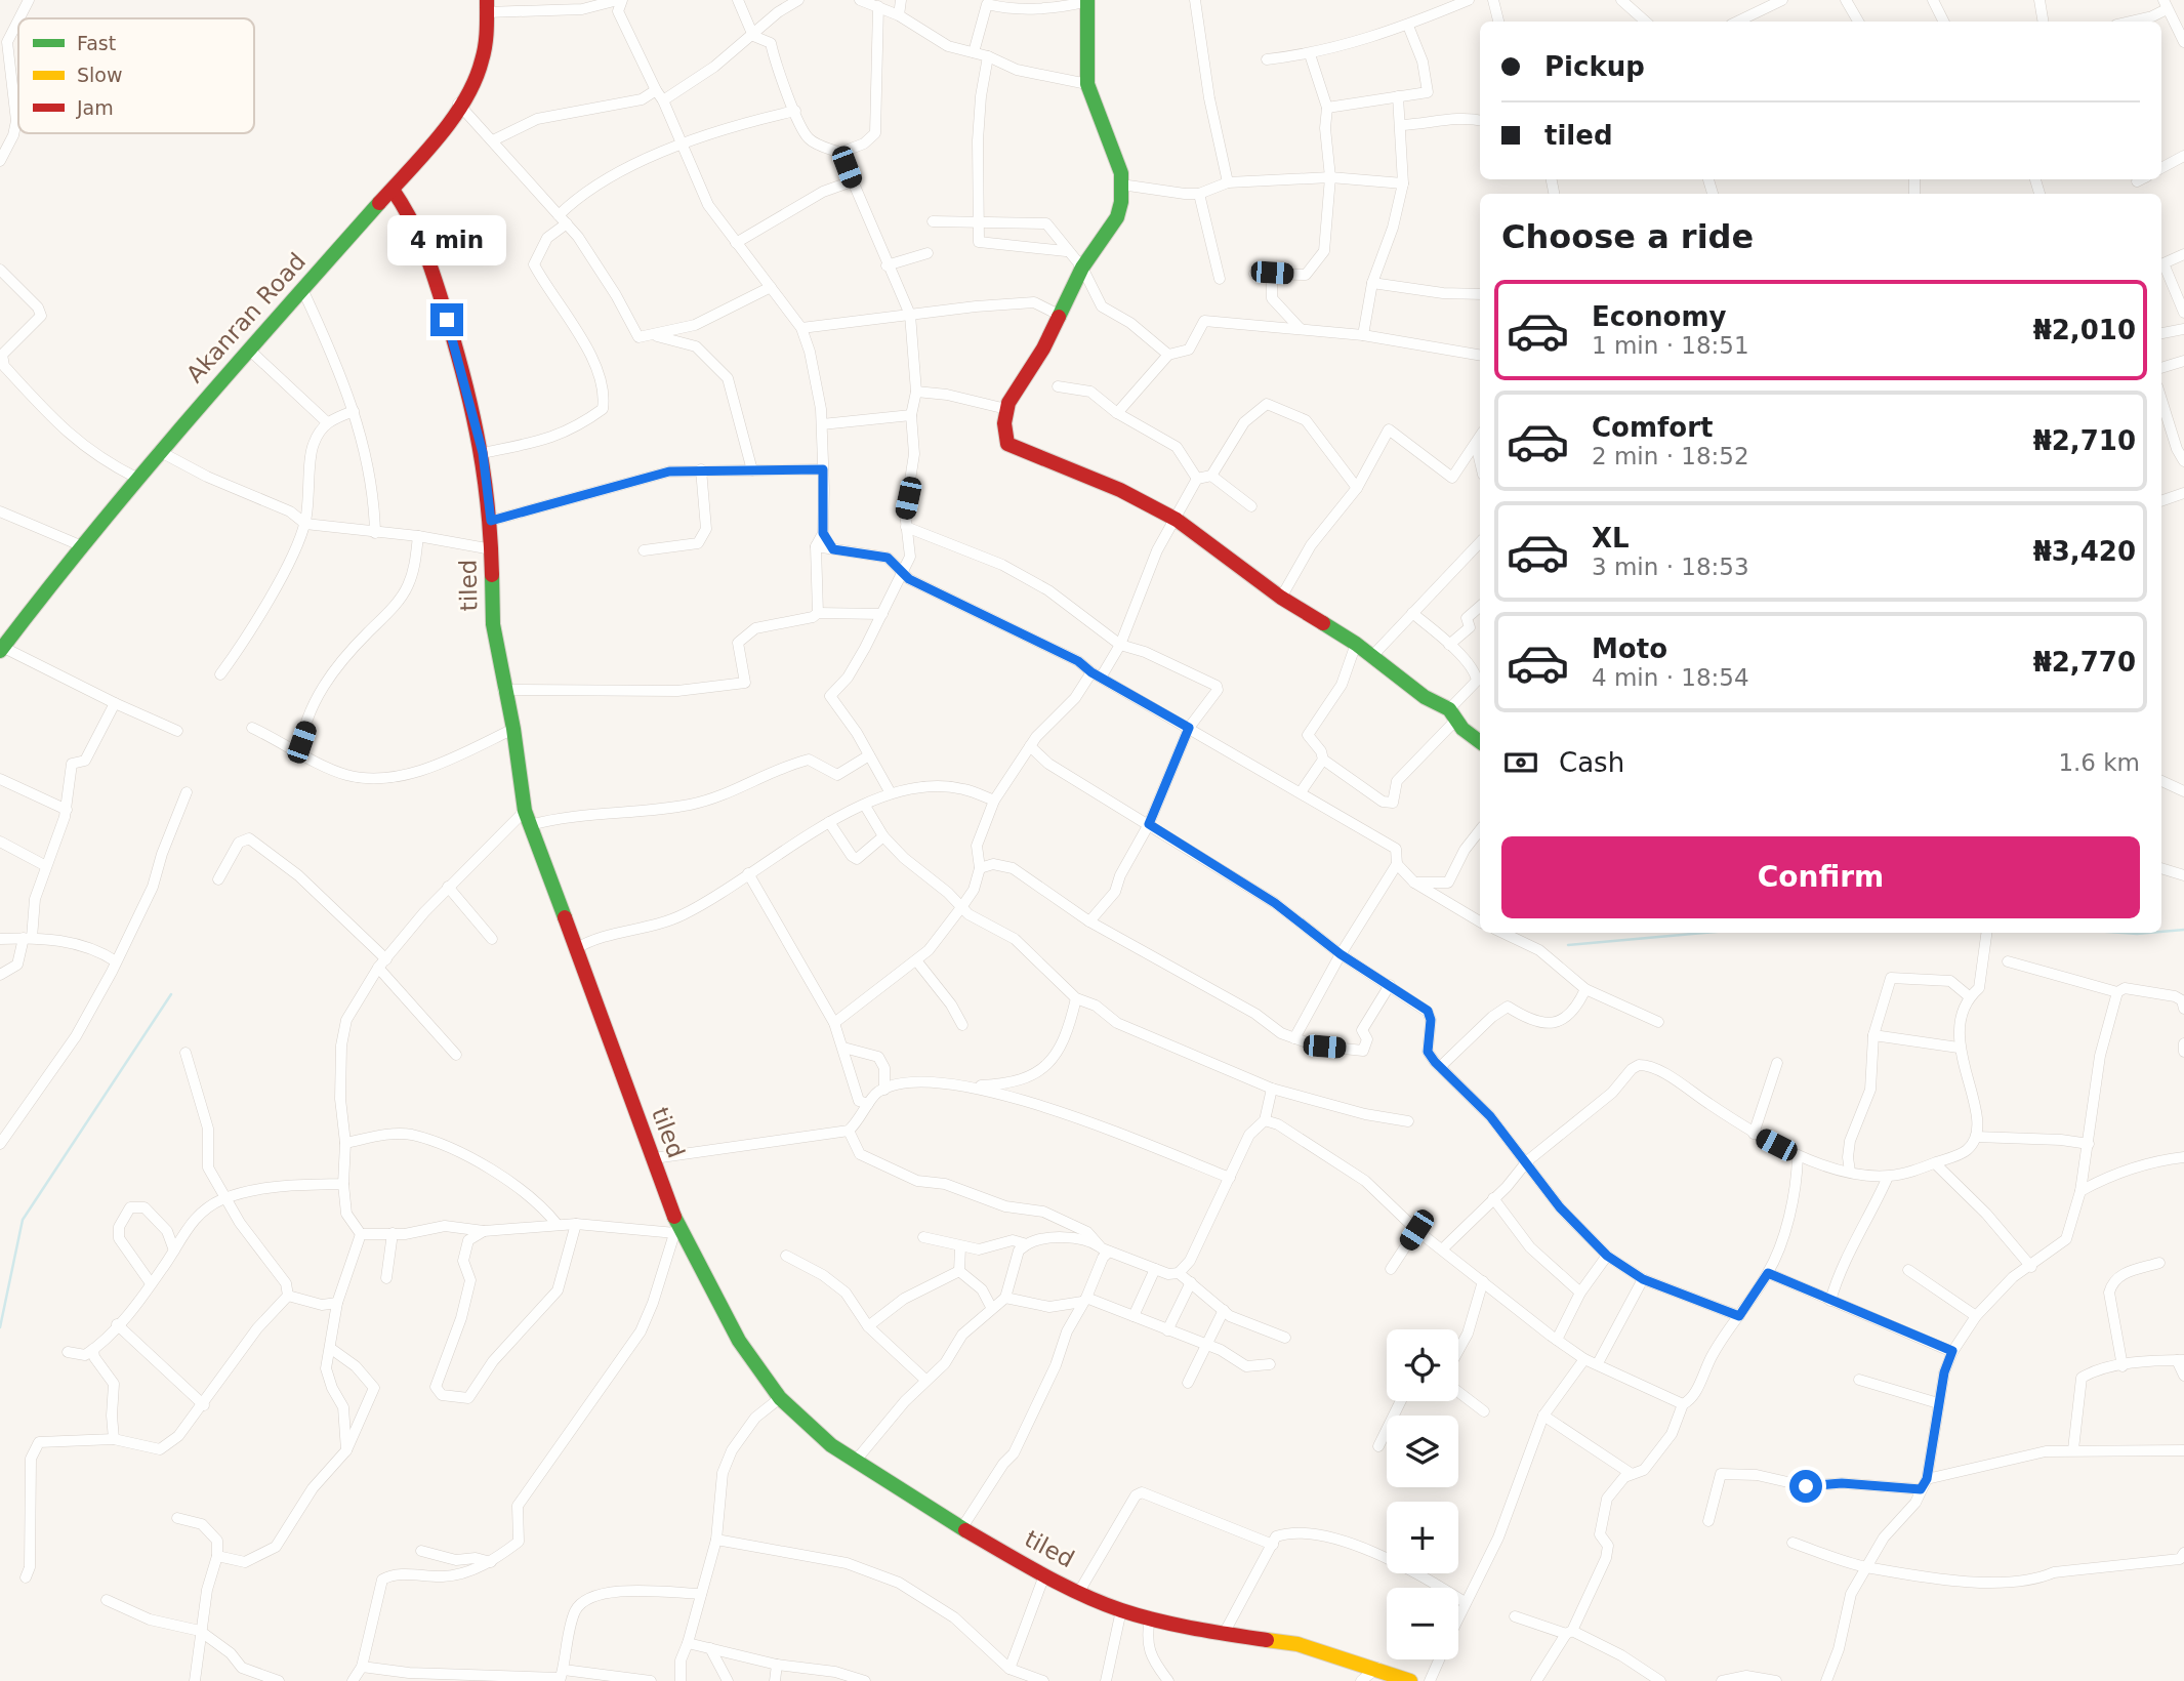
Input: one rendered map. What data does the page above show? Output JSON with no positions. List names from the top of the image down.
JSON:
{
  "streets": {
    "street": ["Akanran Road", "tiled"]
  },
  "crossings": [
    ["Akanran Road", "tiled"]
  ],
  "legend": ["Fast", "Slow", "Jam"],
  "page": {
    "banner": ["Pickup", "tiled"],
    "heading": "Choose a ride",
    "bubble": "4 min",
    "list": [
      {
        "name": "Economy",
        "note": "1 min · 18:51",
        "value": "₦2,010"
      },
      {
        "name": "Comfort",
        "note": "2 min · 18:52",
        "value": "₦2,710"
      },
      {
        "name": "XL",
        "note": "3 min · 18:53",
        "value": "₦3,420"
      },
      {
        "name": "Moto",
        "note": "4 min · 18:54",
        "value": "₦2,770"
      }
    ],
    "pay": ["Cash", "1.6 km"],
    "buttons": "Confirm",
    "map_buttons": ["+", "−"]
  }
}
